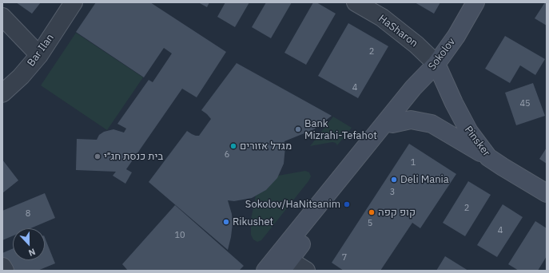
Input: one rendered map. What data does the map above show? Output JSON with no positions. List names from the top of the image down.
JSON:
{
  "streets": {
    "street": [
      "HaSharon",
      "Bar Ilan",
      "Sokolov",
      "Pinsker"
    ]
  },
  "crossings": [
    ["HaSharon", "Sokolov"],
    ["HaSharon", "Pinsker"],
    ["Sokolov", "Pinsker"]
  ],
  "places": [
    "Bank Mizrahi-Tefahot",
    "מגדל אזורים",
    "בית כנסת חג״י",
    "Deli Mania",
    "Sokolov/HaNitsanim",
    "קופ קפה",
    "Rikushet"
  ],
  "house_numbers": [
    "2",
    "4",
    "45",
    "6",
    "1",
    "3",
    "2",
    "8",
    "5",
    "4",
    "10",
    "7"
  ],
  "north": "bottom"
}
